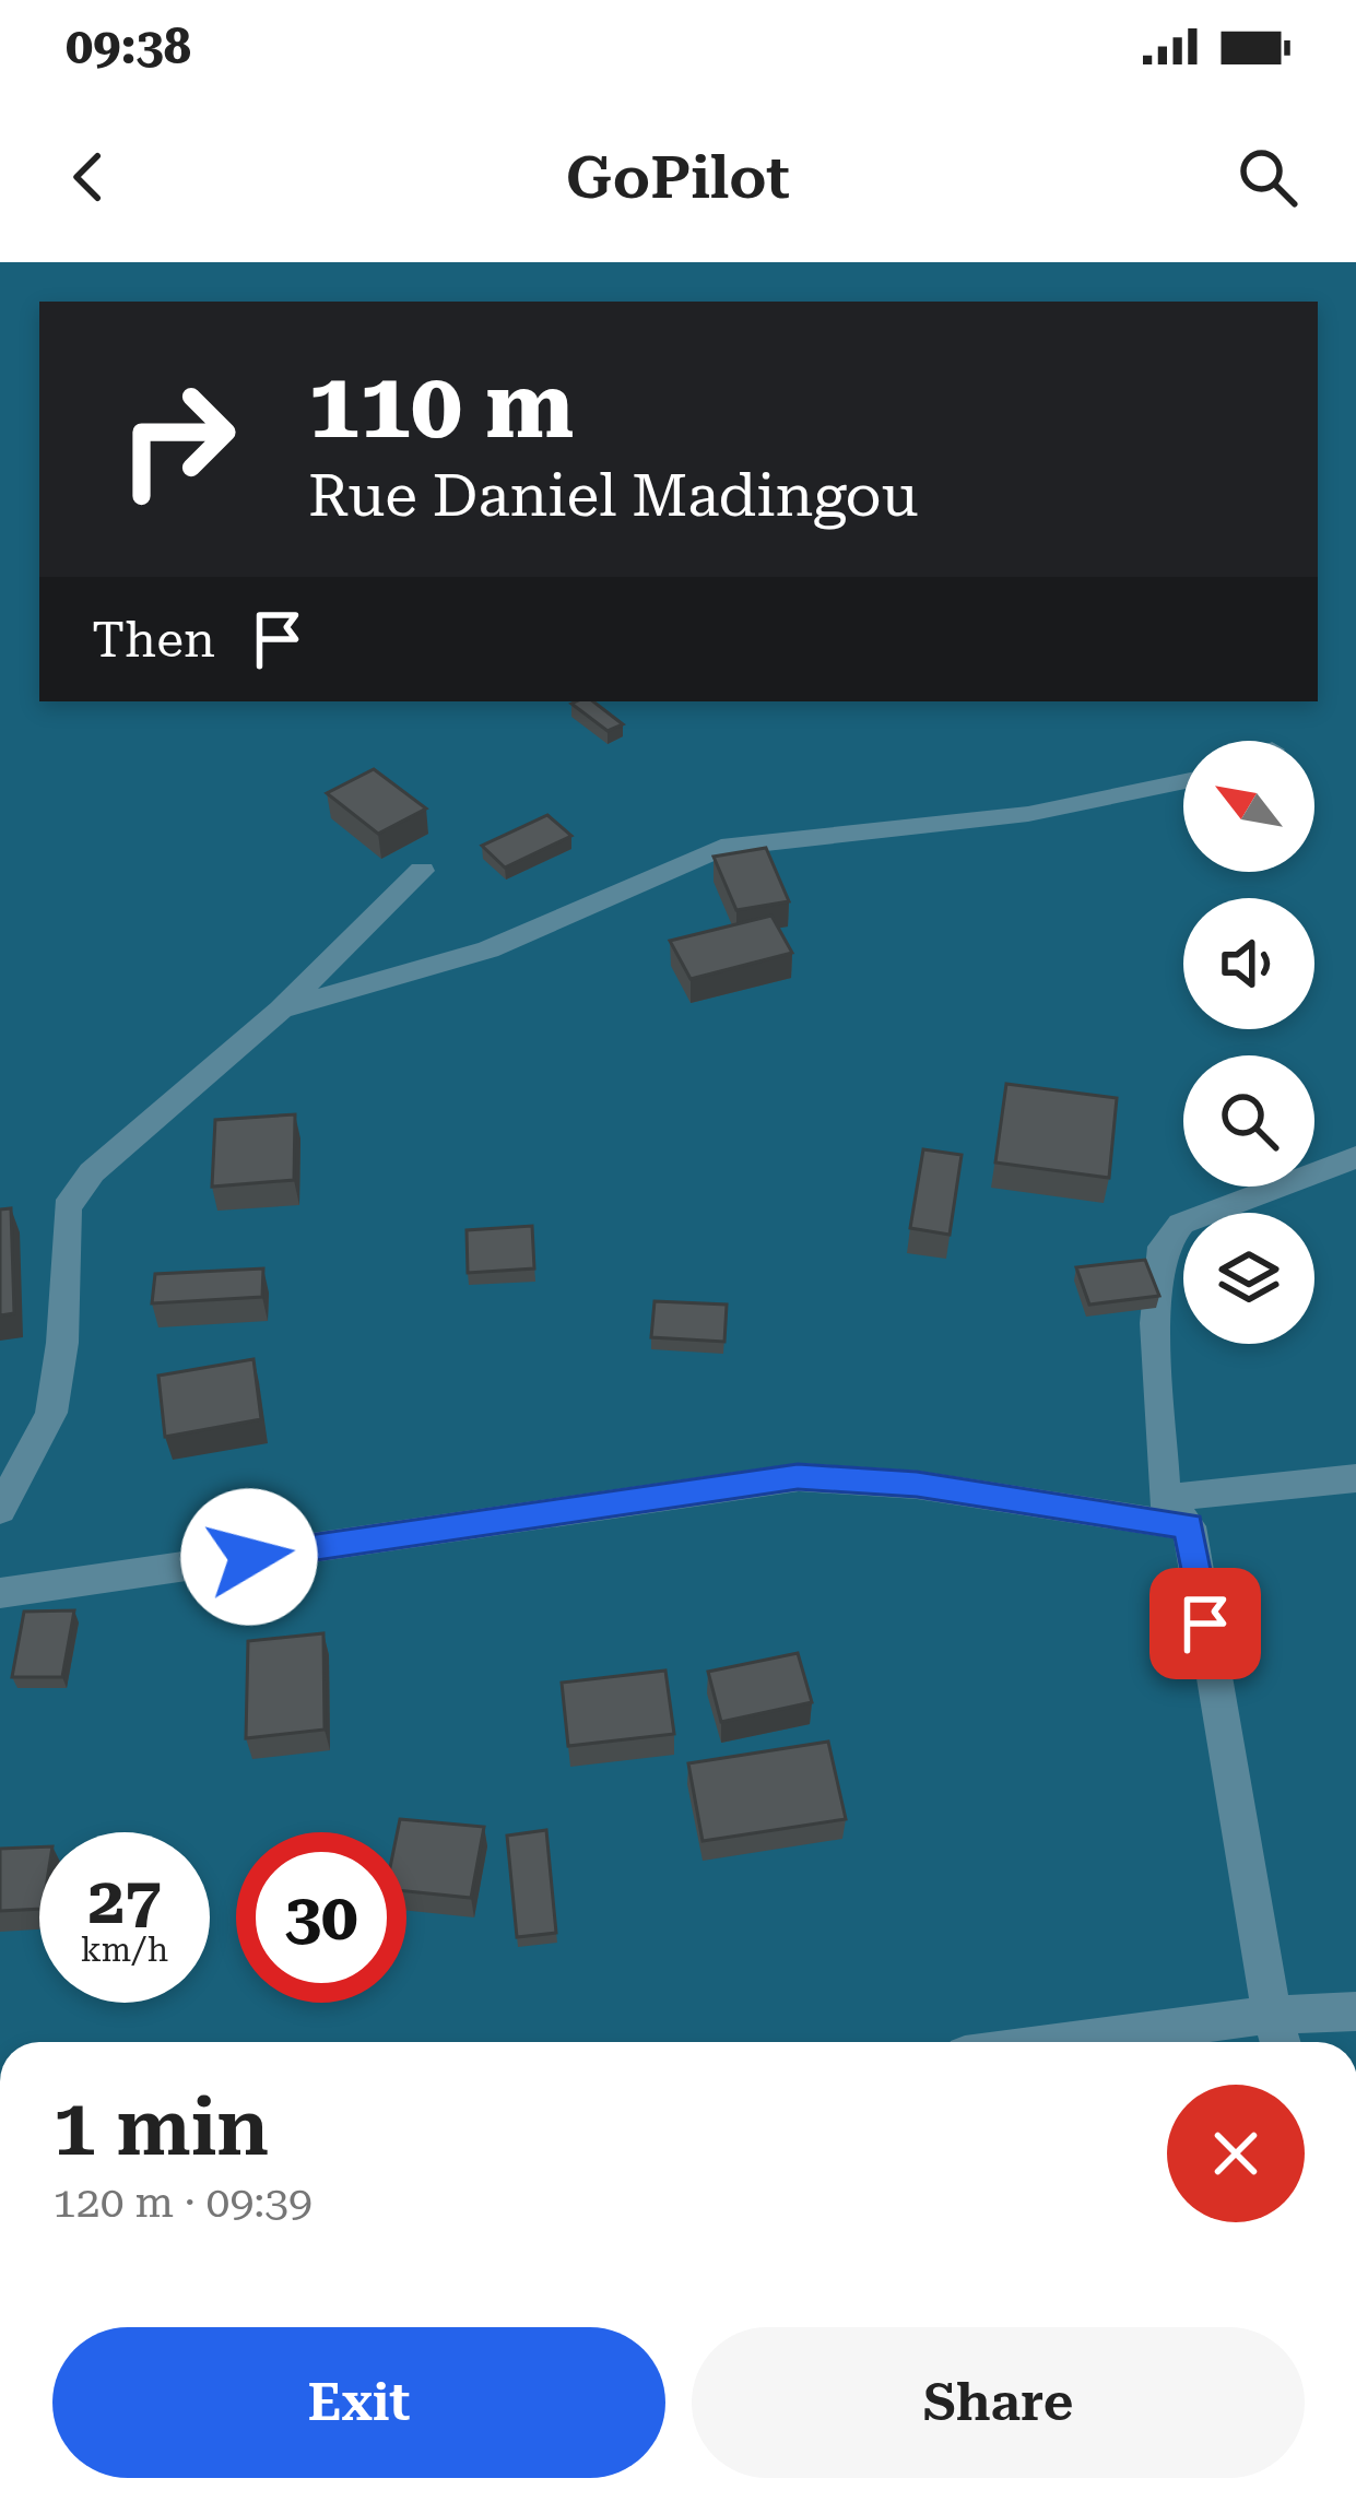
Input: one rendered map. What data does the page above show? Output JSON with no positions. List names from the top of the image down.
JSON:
{
  "north": "top left",
  "page": {
    "status": "09:38",
    "header": "GoPilot",
    "turn": ["110 m", "Rue Daniel Madingou"],
    "then": "Then",
    "speed": "27 km/h",
    "limit": "30",
    "heading": ["1 min", "120 m · 09:39"],
    "buttons": ["Exit", "Share"]
  }
}
